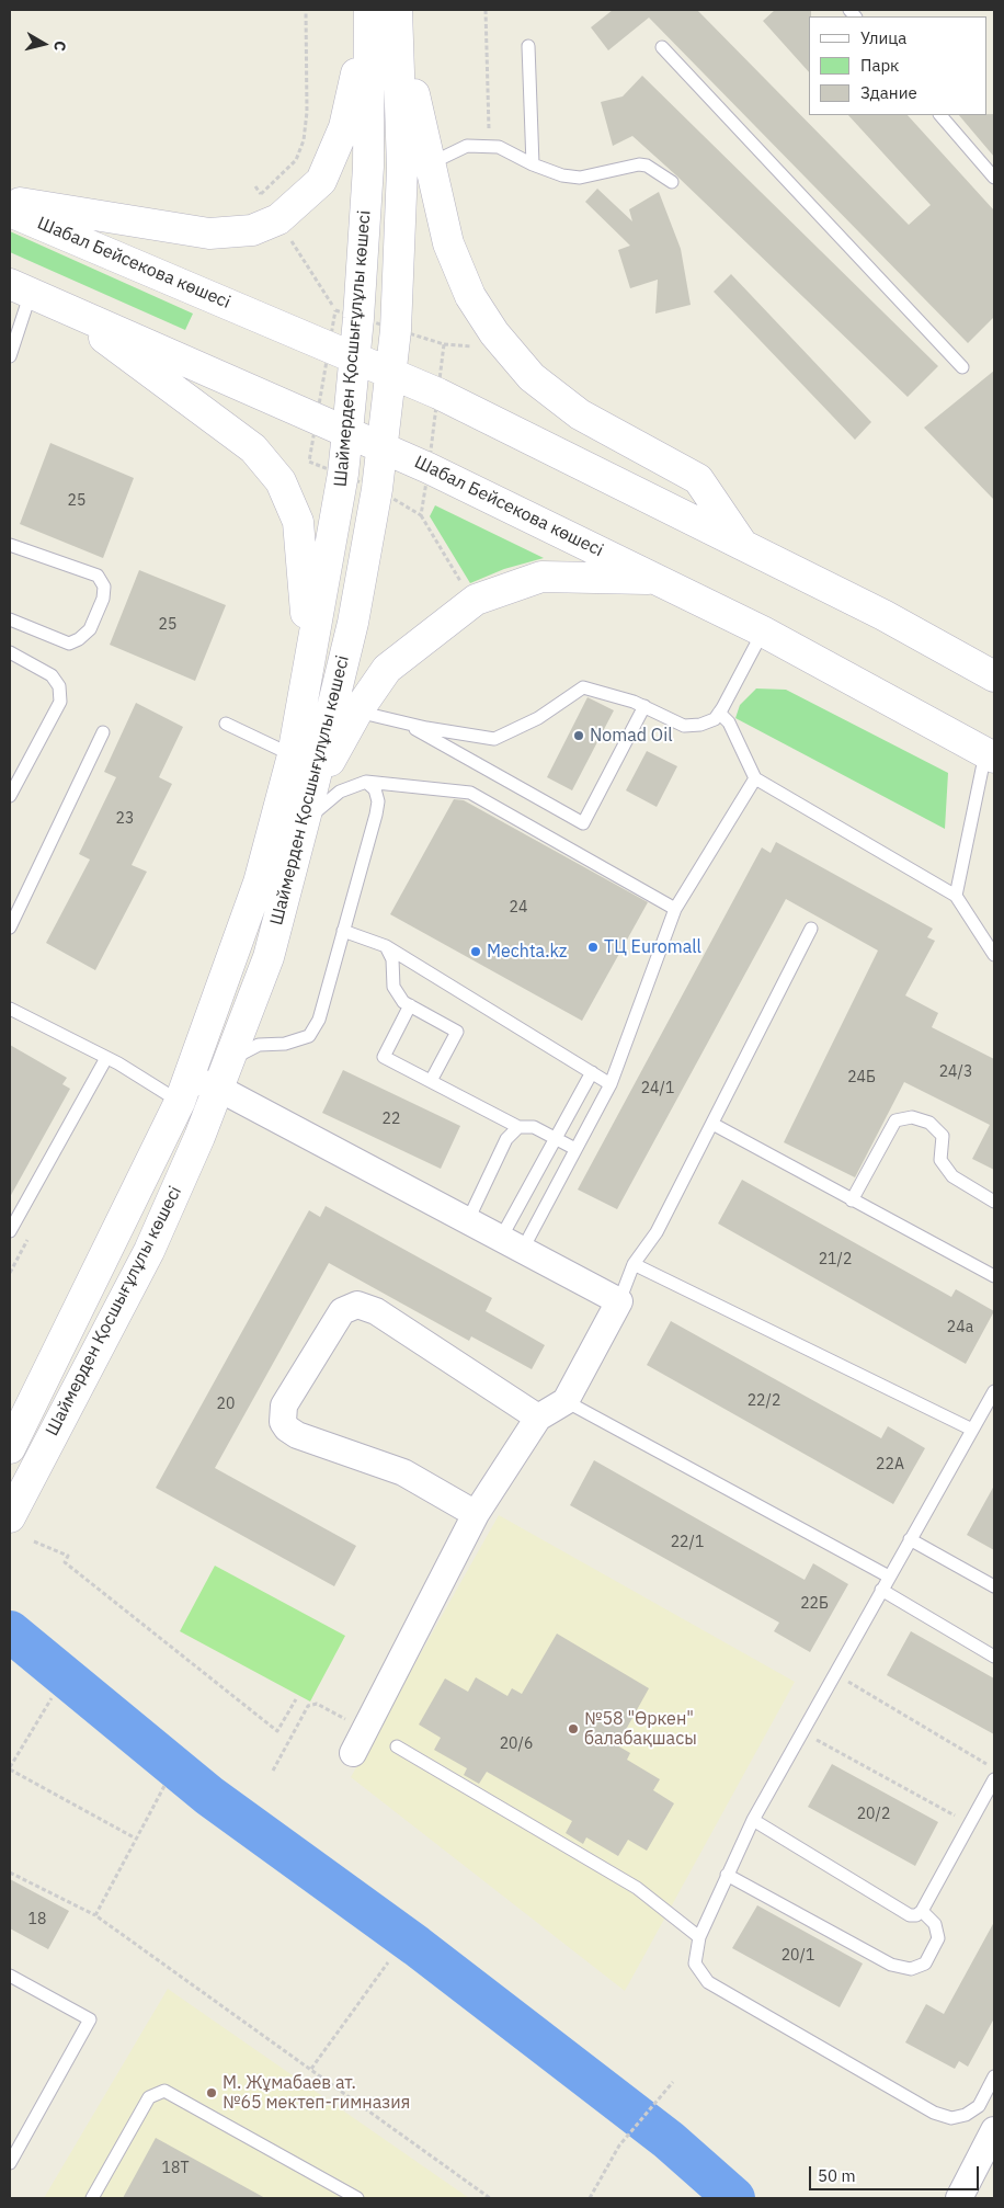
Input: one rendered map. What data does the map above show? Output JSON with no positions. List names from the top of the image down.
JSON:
{
  "streets": {
    "main road": ["Шабал Бейсекова көшесі", "Шаймерден Қосшығұлұлы көшесі"]
  },
  "crossings": [
    ["Шабал Бейсекова көшесі", "Шаймерден Қосшығұлұлы көшесі"]
  ],
  "places": [
    "Nomad Oil",
    "ТЦ Euromall",
    "Mechta.kz",
    "№58 \"Өркен\" балабақшасы",
    "М. Жұмабаев ат. №65 мектеп-гимназия"
  ],
  "house_numbers": [
    "25",
    "25",
    "23",
    "24",
    "24/3",
    "24Б",
    "24/1",
    "22",
    "21/2",
    "24а",
    "22/2",
    "20",
    "22А",
    "22/1",
    "22Б",
    "20/6",
    "20/2",
    "18",
    "20/1",
    "18Т"
  ],
  "legend": ["Улица", "Парк", "Здание"],
  "scale_bar": "50 m",
  "north": "right"
}
